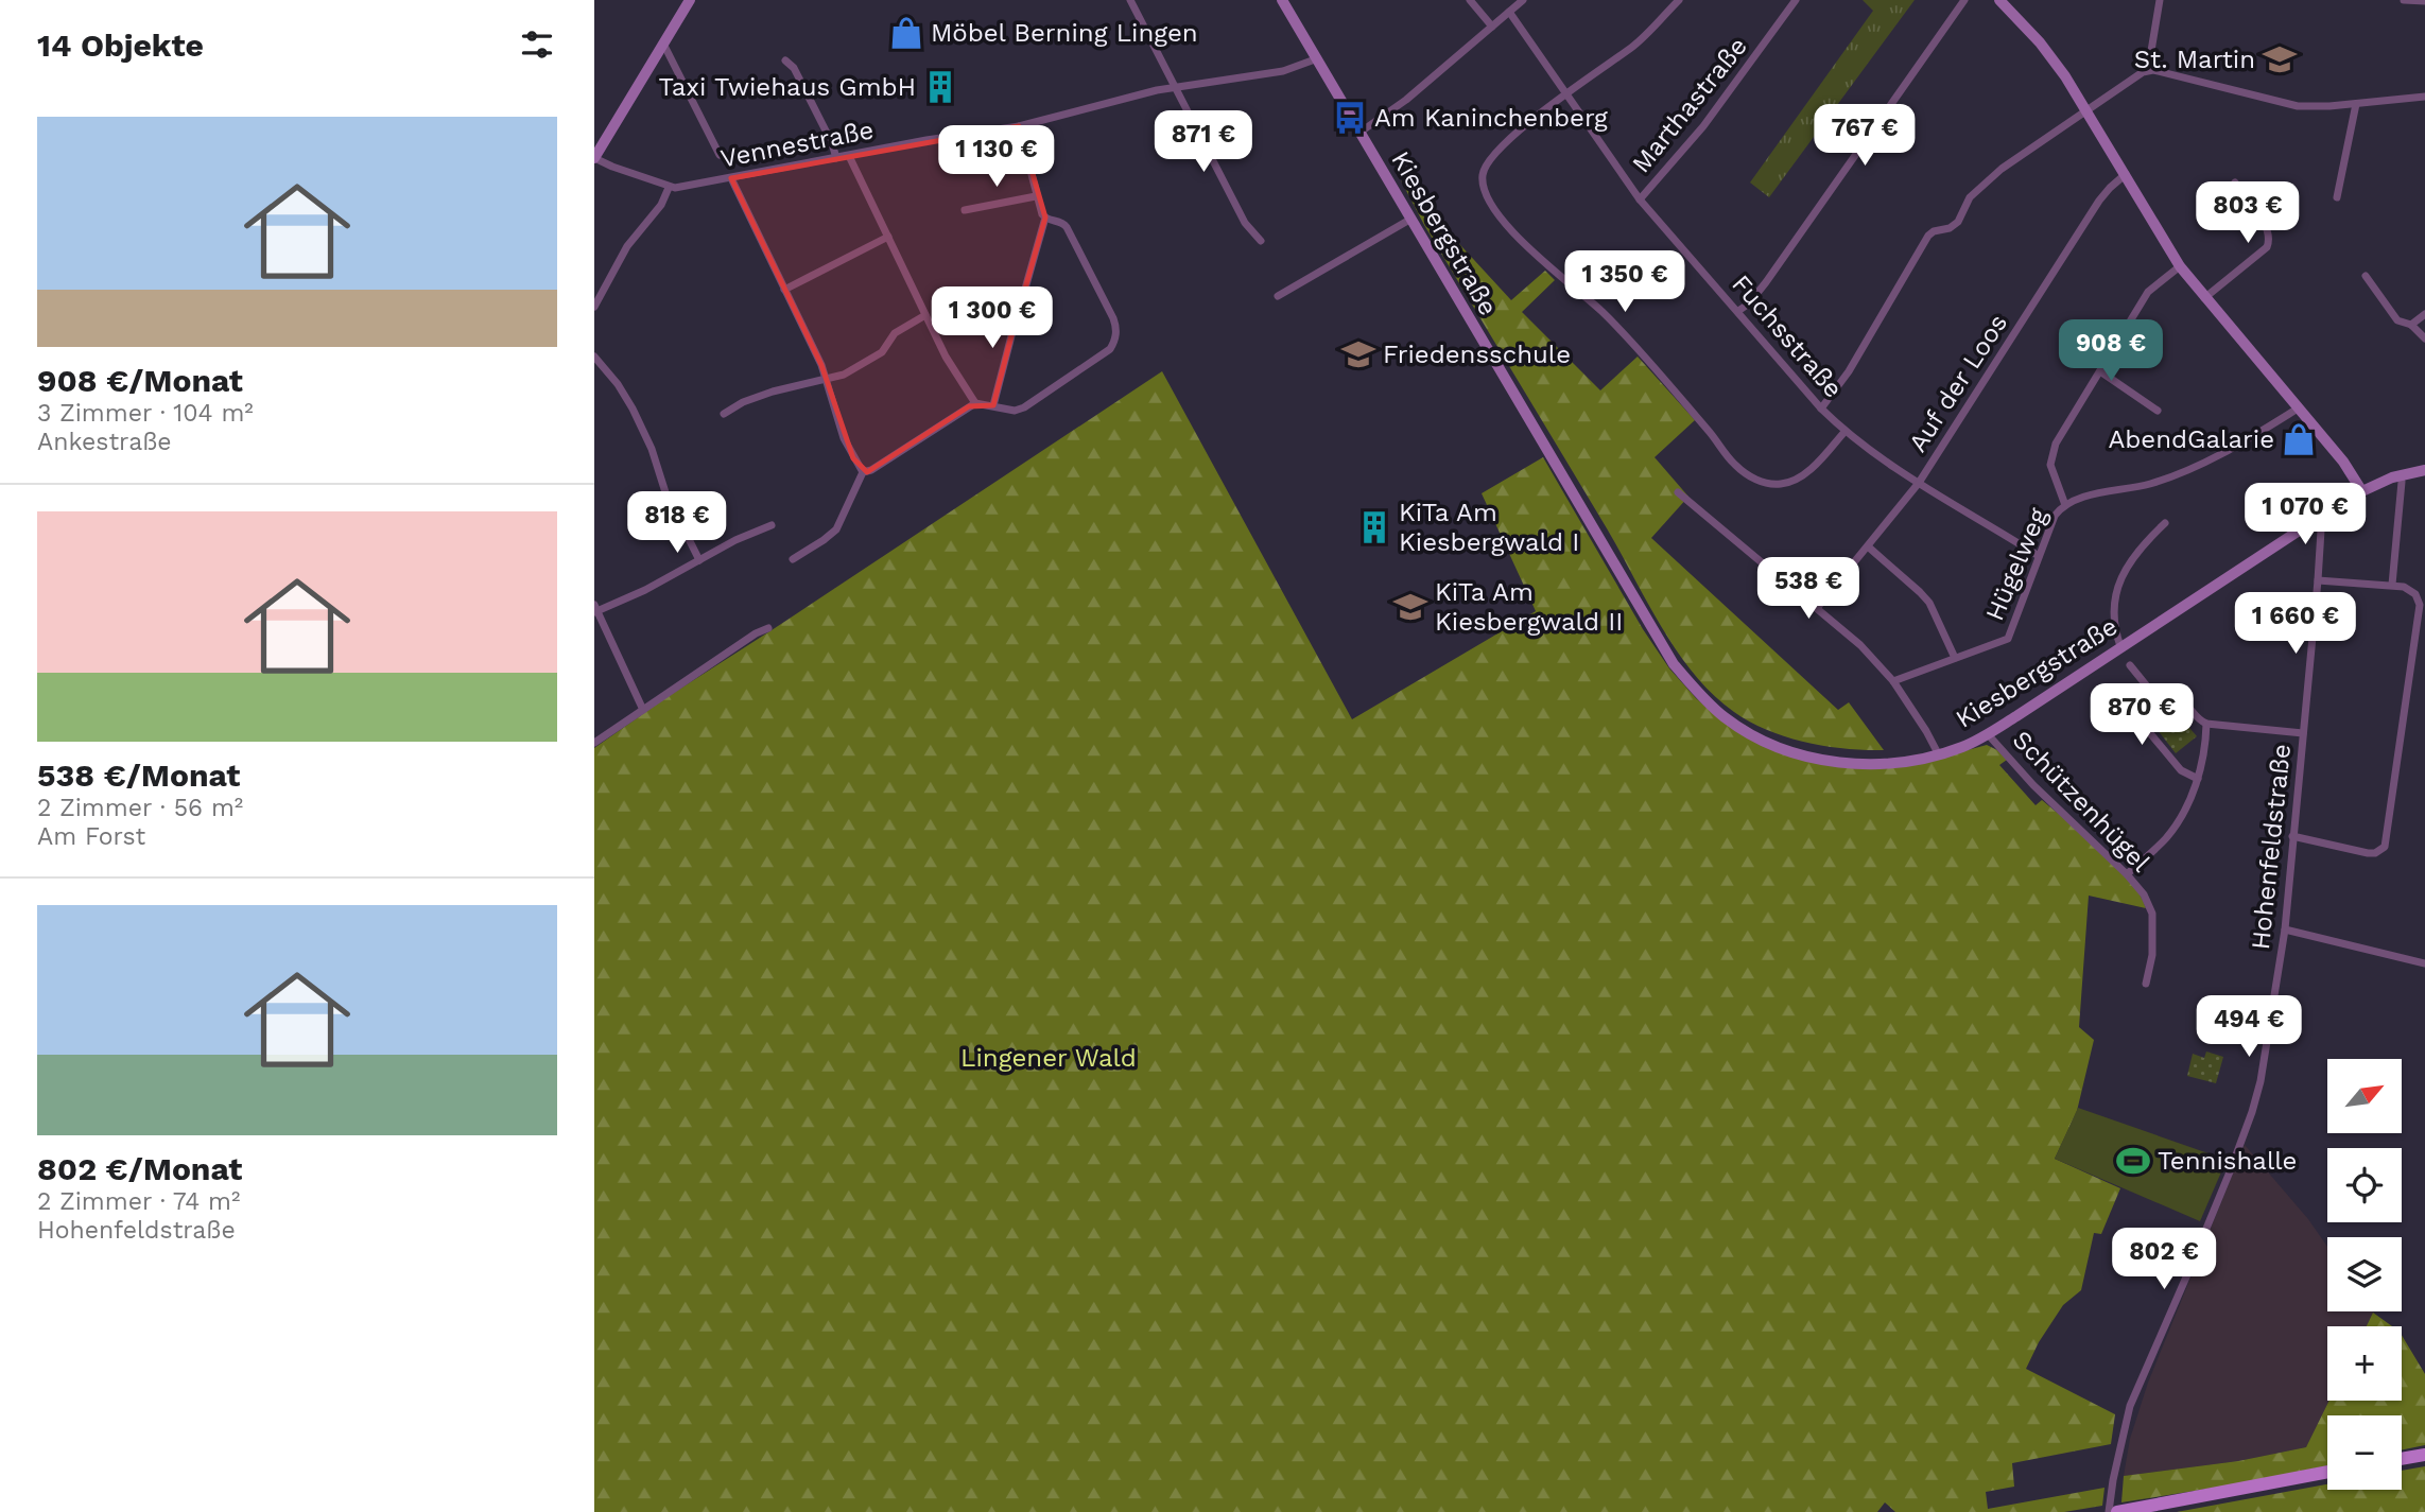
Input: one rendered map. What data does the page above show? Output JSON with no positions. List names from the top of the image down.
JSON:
{
  "streets": {
    "street": [
      "Marthastraße",
      "Vennestraße",
      "Kiesbergstraße",
      "Fuchsstraße",
      "Auf der Loos",
      "Hügelweg",
      "Schützenhügel",
      "Hohenfeldstraße"
    ]
  },
  "crossings": [
    ["Marthastraße", "Fuchsstraße"],
    ["Vennestraße", "Kiesbergstraße"],
    ["Kiesbergstraße", "Schützenhügel"],
    ["Kiesbergstraße", "Hohenfeldstraße"],
    ["Fuchsstraße", "Auf der Loos"],
    ["Fuchsstraße", "Hügelweg"]
  ],
  "parks": ["Lingener Wald"],
  "places": {
    "shop": ["Möbel Berning Lingen", "AbendGalarie"],
    "school or university": ["St. Martin", "Friedensschule", "KiTa Am Kiesbergwald II"],
    "building": ["Taxi Twiehaus GmbH", "KiTa Am Kiesbergwald I"],
    "bus stop": ["Am Kaninchenberg"],
    "sports": ["Tennishalle"]
  },
  "north": "top right",
  "page": {
    "heading": "14 Objekte",
    "list": [
      {
        "name": "908 €/Monat",
        "note": "3 Zimmer · 104 m² · Ankestraße"
      },
      {
        "name": "538 €/Monat",
        "note": "2 Zimmer · 56 m² · Am Forst"
      },
      {
        "name": "802 €/Monat",
        "note": "2 Zimmer · 74 m² · Hohenfeldstraße"
      }
    ],
    "price": [
      "767 €",
      "871 €",
      "1 130 €",
      "803 €",
      "1 350 €",
      "1 300 €",
      "908 €",
      "1 070 €",
      "818 €",
      "538 €",
      "1 660 €",
      "870 €",
      "494 €",
      "802 €"
    ],
    "map_buttons": ["+", "−"]
  }
}
